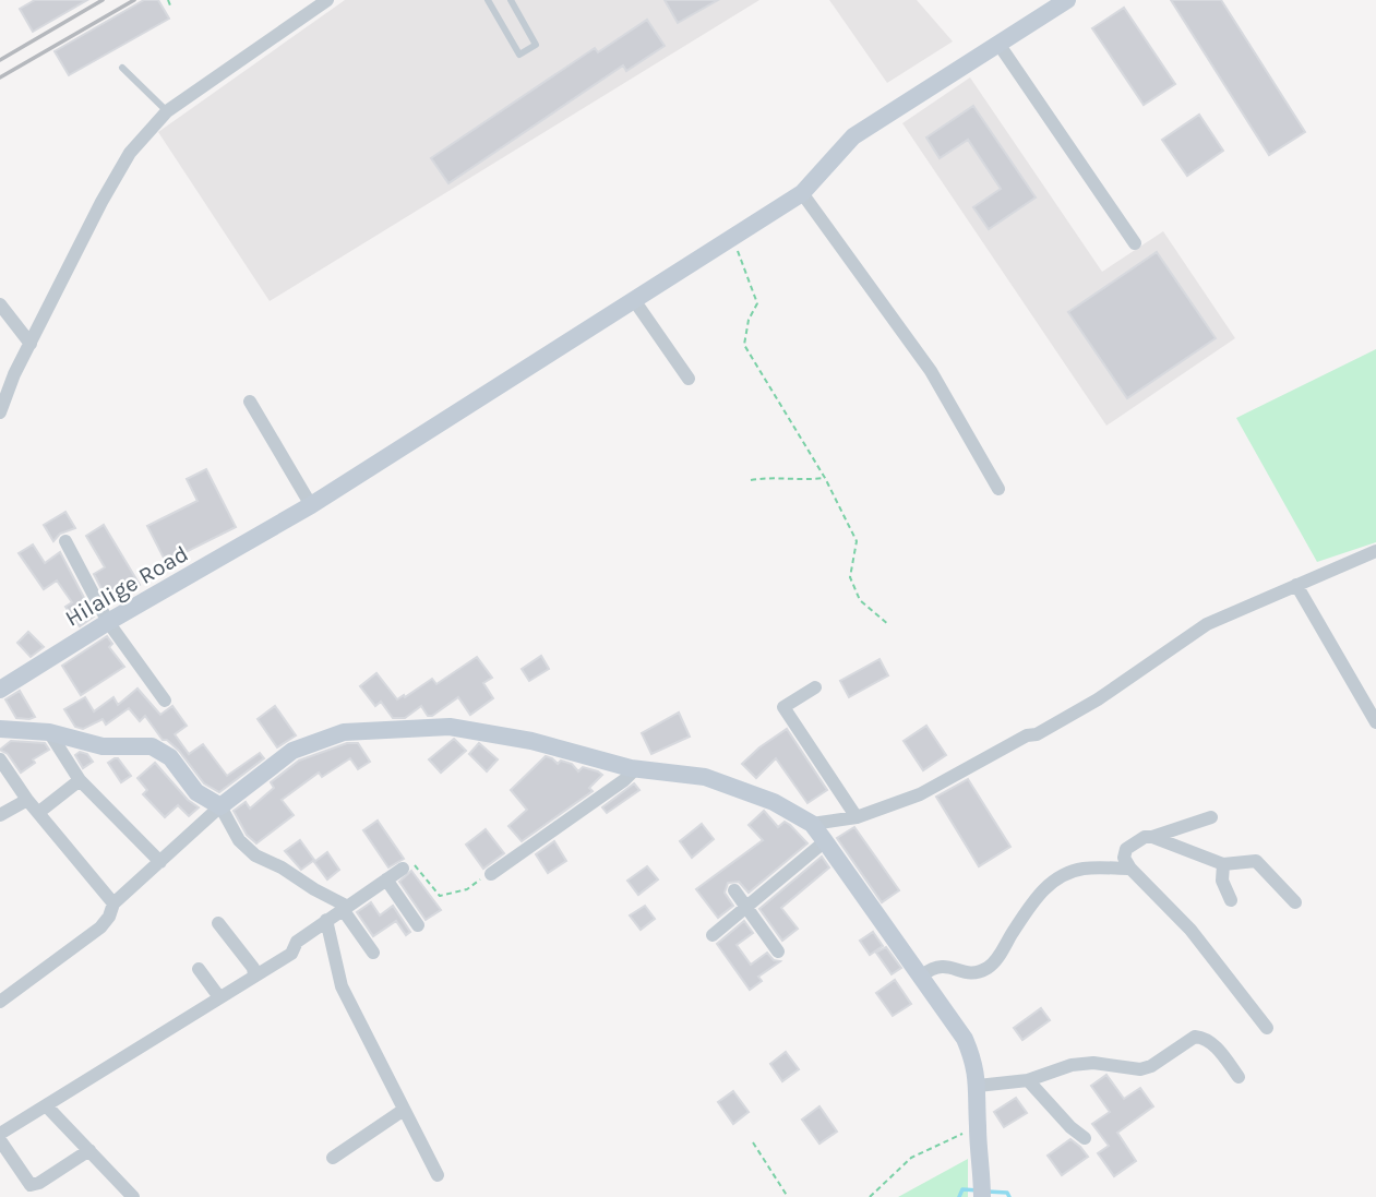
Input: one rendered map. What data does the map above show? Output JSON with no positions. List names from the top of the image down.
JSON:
{
  "streets": {
    "street": ["Hilalige Road"]
  }
}
